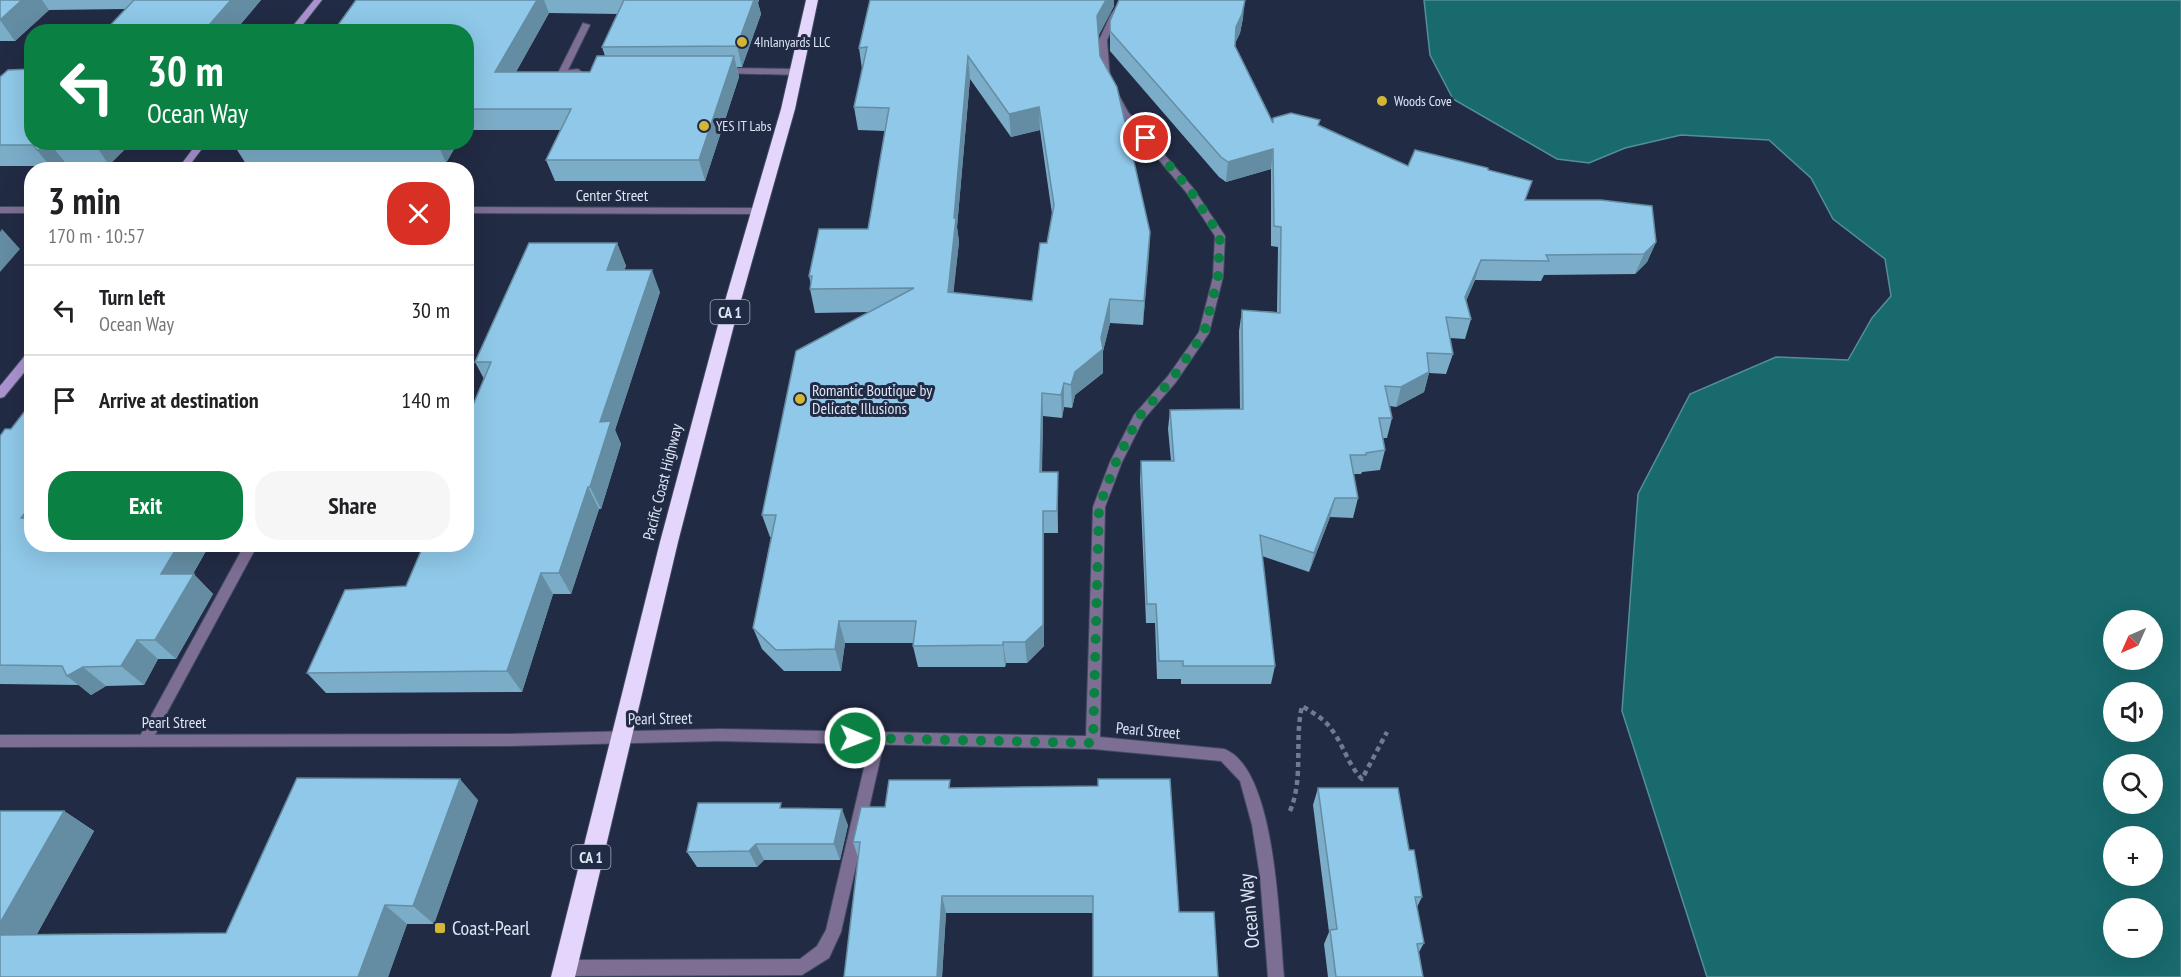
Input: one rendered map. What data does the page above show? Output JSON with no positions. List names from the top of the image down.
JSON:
{
  "streets": {
    "highway": ["CA 1", "Pacific Coast Highway"],
    "street": ["Center Street", "Pearl Street", "Ocean Way"]
  },
  "crossings": [
    ["Center Street", "Pacific Coast Highway"],
    ["Pacific Coast Highway", "Pearl Street"],
    ["Pearl Street", "Ocean Way"]
  ],
  "places": {
    "other": [
      "4Inlanyards LLC",
      "Woods Cove",
      "YES IT Labs",
      "Romantic Boutique by Delicate Illusions"
    ],
    "transit": ["Coast-Pearl"]
  },
  "north": "bottom left",
  "page": {
    "turn": ["30 m", "Ocean Way"],
    "heading": ["3 min", "170 m · 10:57"],
    "list": [
      {
        "name": "Turn left",
        "note": "Ocean Way",
        "value": "30 m"
      },
      {
        "name": "Arrive at destination",
        "value": "140 m"
      }
    ],
    "buttons": ["Exit", "Share"],
    "map_buttons": ["+", "−"]
  }
}
